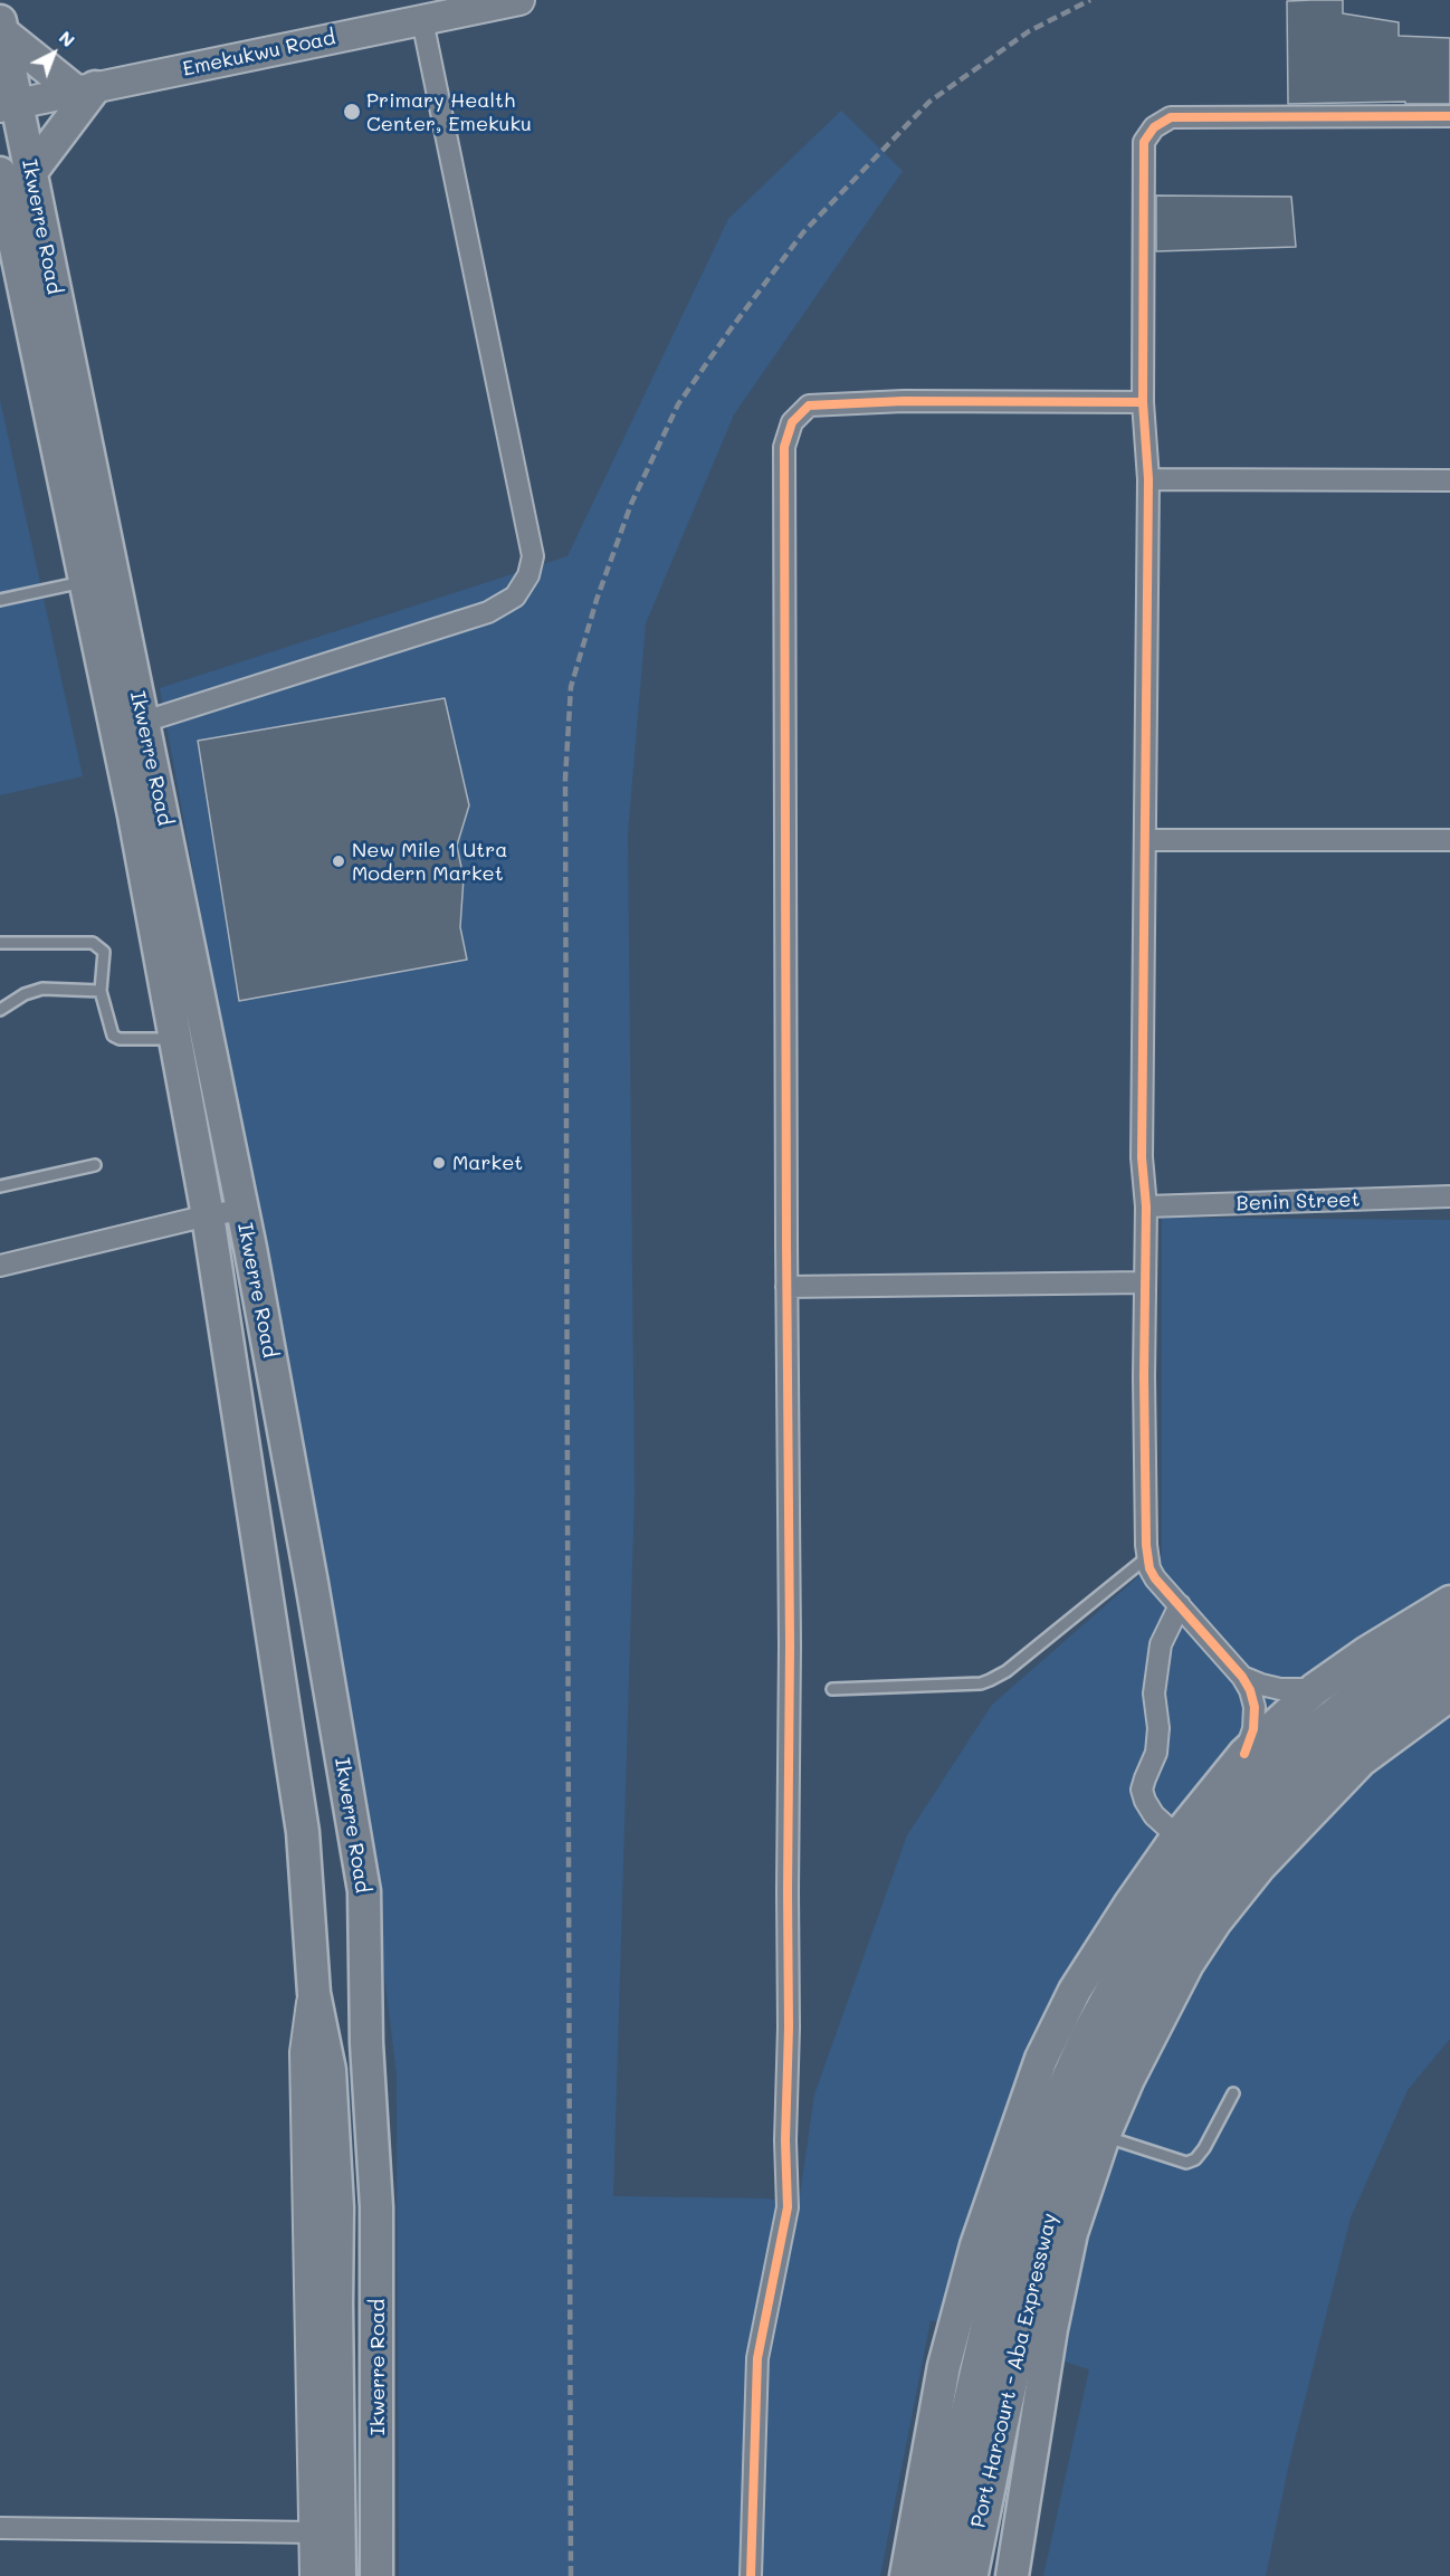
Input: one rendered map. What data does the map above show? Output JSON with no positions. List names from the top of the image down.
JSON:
{
  "streets": {
    "highway": ["Port Harcourt - Aba Expressway"],
    "main road": ["Ikwerre Road"],
    "street": ["Emekukwu Road", "Benin Street"]
  },
  "crossings": [
    ["Emekukwu Road", "Ikwerre Road"]
  ],
  "places": ["Primary Health Center, Emekuku", "New Mile 1 Utra Modern Market", "Market"],
  "north": "top right"
}
